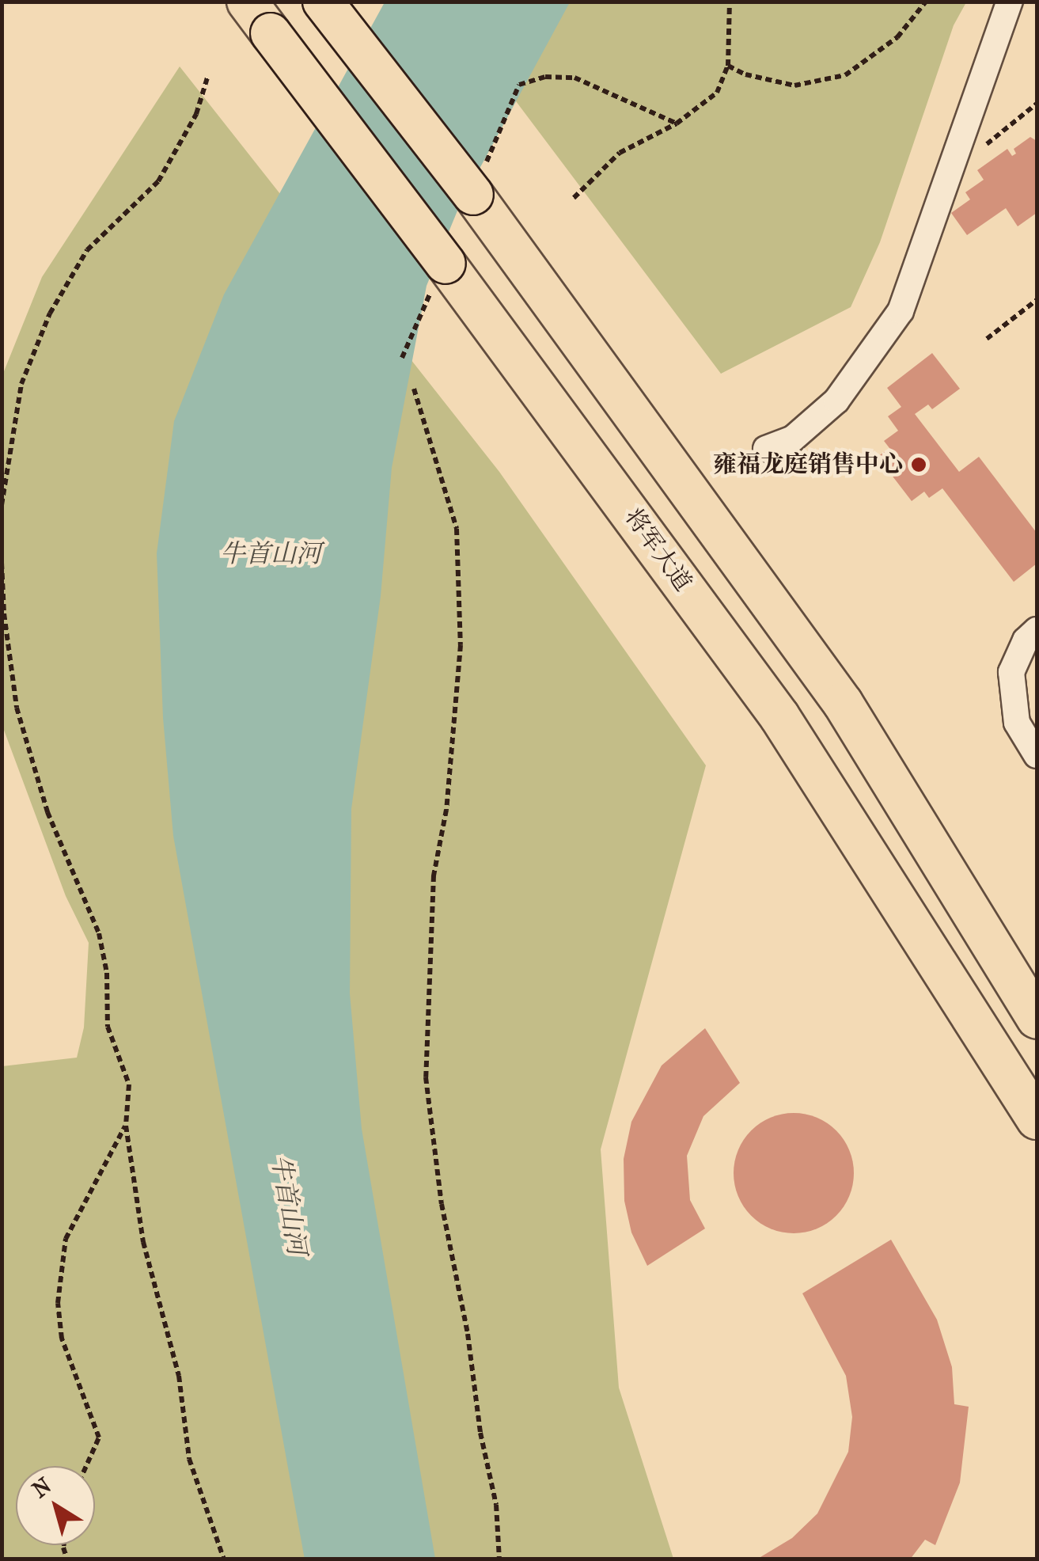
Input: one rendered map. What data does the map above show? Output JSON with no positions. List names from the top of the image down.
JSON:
{
  "streets": {
    "main road": ["将军大道"]
  },
  "water": ["牛首山河"],
  "places": ["雍福龙庭销售中心"],
  "north": "top left"
}
